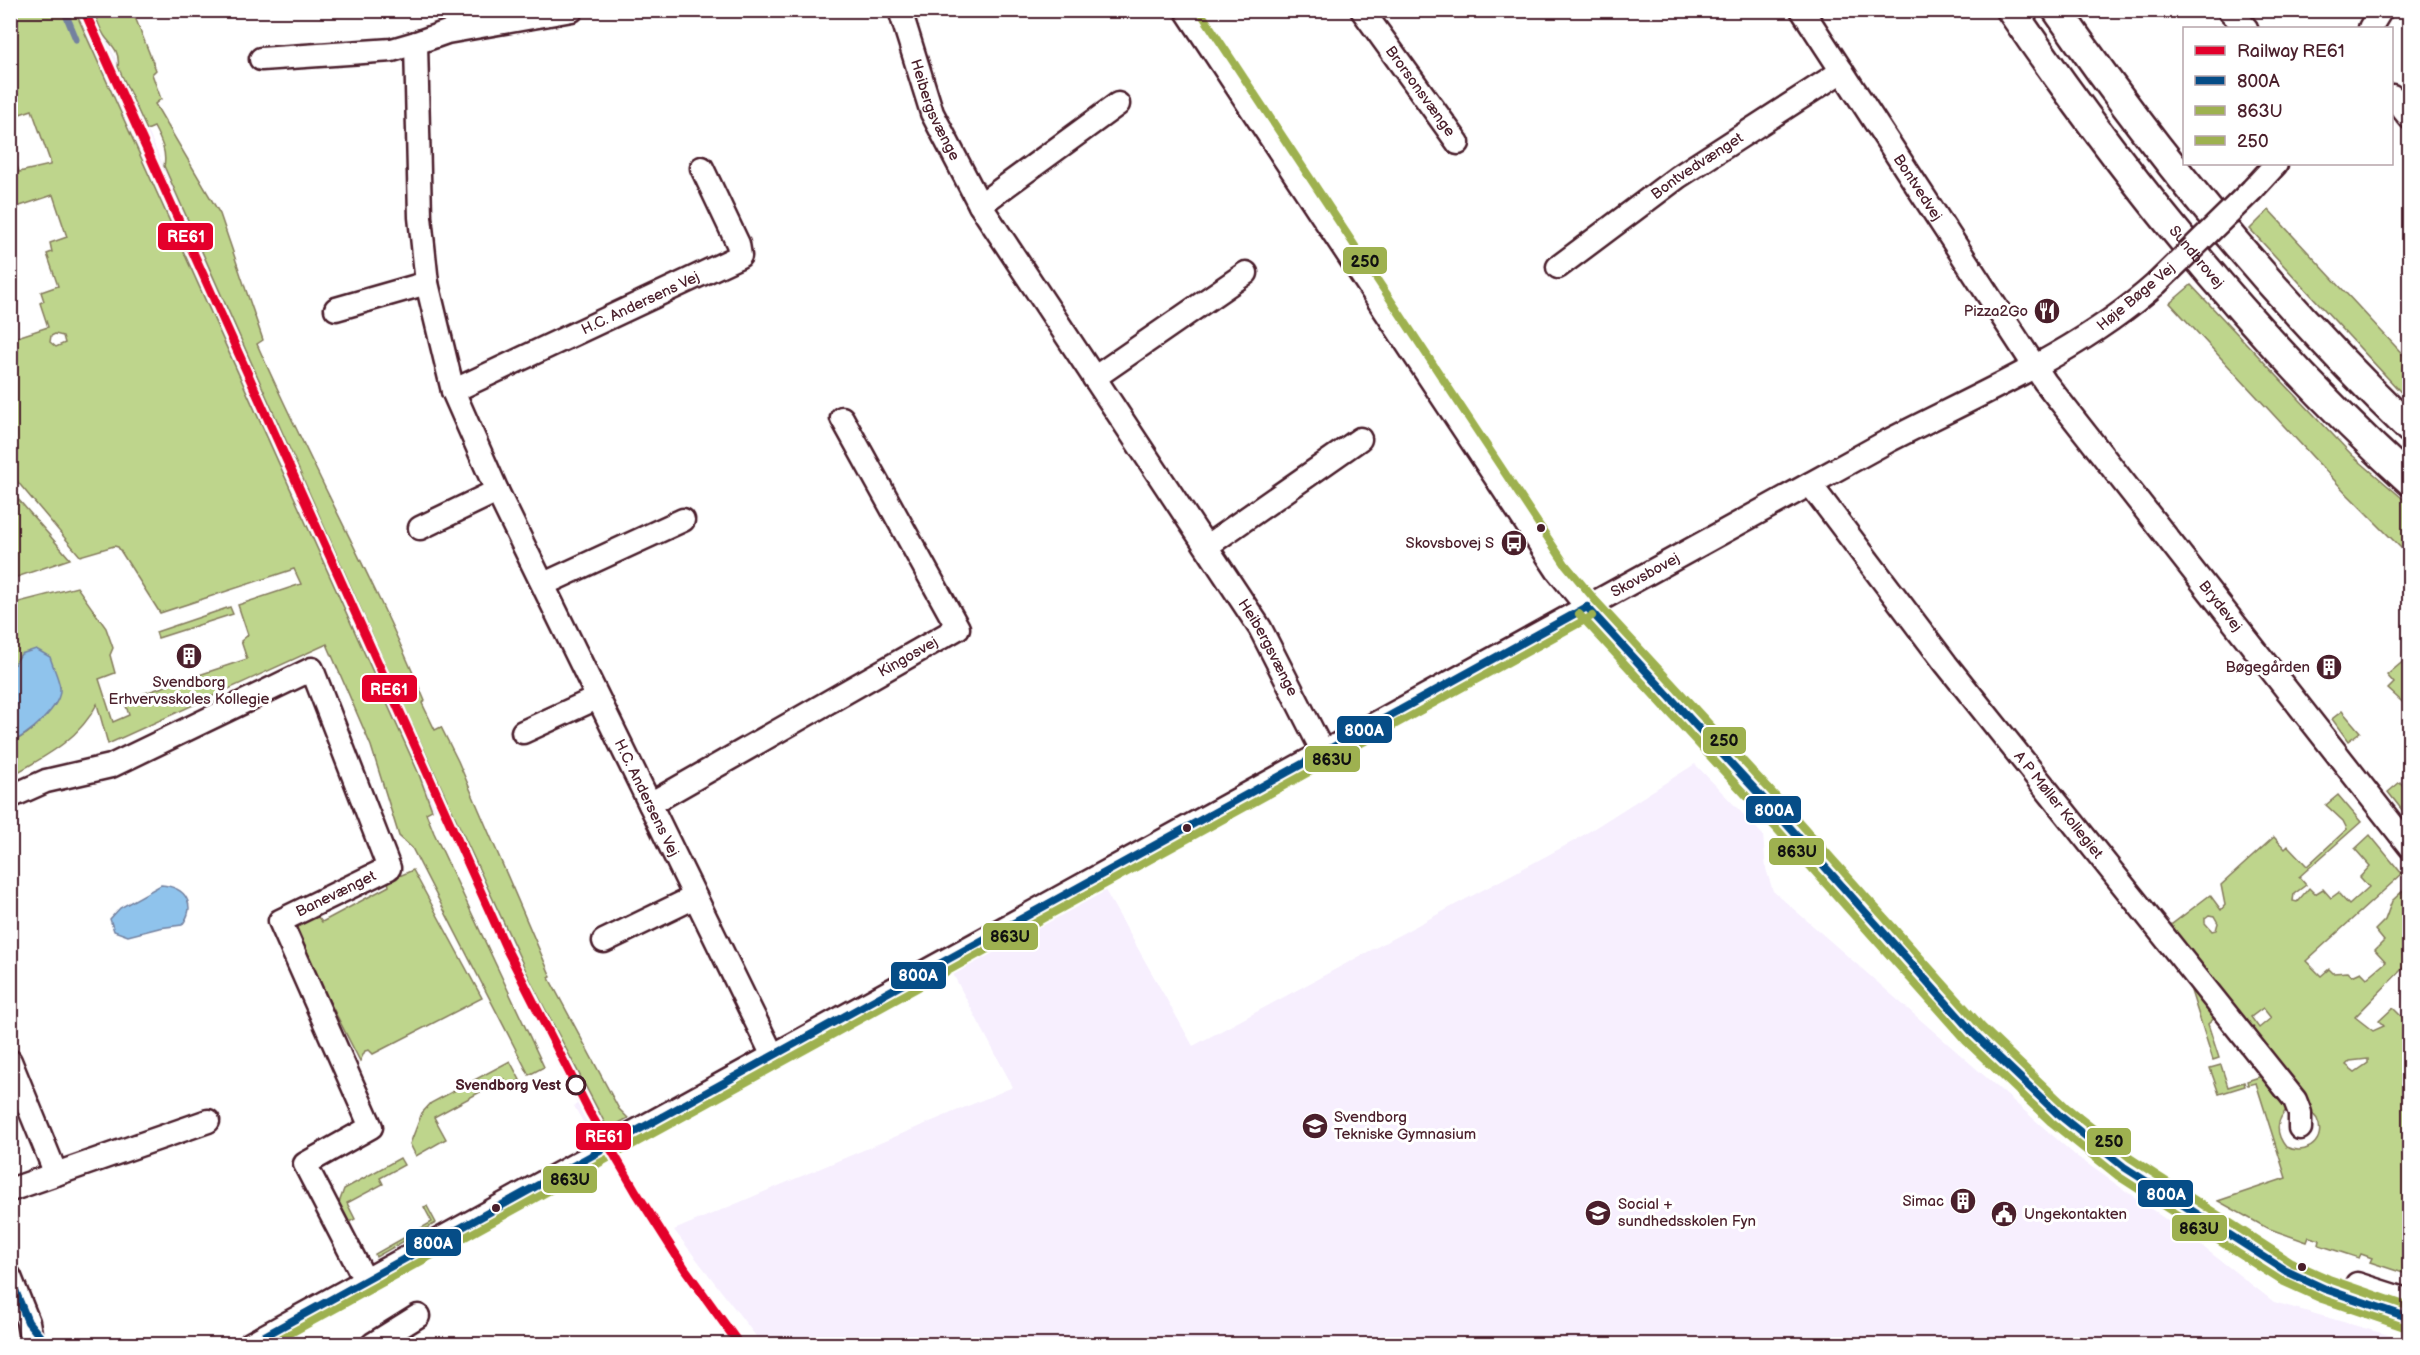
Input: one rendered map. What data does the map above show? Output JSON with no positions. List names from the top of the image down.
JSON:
{
  "streets": {
    "main road": ["Sundbrovej"],
    "street": [
      "Brorsonsvænge",
      "Heibergsvænge",
      "Bontvedvænget",
      "Bontvedvej",
      "Høje Bøge Vej",
      "H.C. Andersens Vej",
      "Skovsbovej",
      "Brydevej",
      "Kingosvej",
      "A P Møller Kollegiet",
      "Banevænget"
    ]
  },
  "crossings": [
    ["Heibergsvænge", "Skovsbovej"],
    ["Bontvedvænget", "Bontvedvej"],
    ["Bontvedvej", "Høje Bøge Vej"],
    ["Bontvedvej", "Skovsbovej"],
    ["Bontvedvej", "Brydevej"],
    ["Høje Bøge Vej", "Skovsbovej"],
    ["Høje Bøge Vej", "Brydevej"],
    ["H.C. Andersens Vej", "Skovsbovej"],
    ["H.C. Andersens Vej", "Kingosvej"],
    ["Skovsbovej", "Brydevej"],
    ["Skovsbovej", "A P Møller Kollegiet"],
    ["Skovsbovej", "Banevænget"]
  ],
  "places": {
    "restaurant": ["Pizza2Go"],
    "bus stop": ["Skovsbovej S"],
    "building": ["Svendborg Erhvervsskoles Kollegie", "Bøgegården", "Simac"],
    "other": ["Svendborg Vest"],
    "school or university": ["Svendborg Tekniske Gymnasium", "Social + sundhedsskolen Fyn"],
    "public building": ["Ungekontakten"]
  },
  "lines": [
    "rail line RE61",
    "transit line 250",
    "transit line 800A",
    "transit line 863U"
  ],
  "legend": [
    "Railway RE61",
    "800A",
    "863U",
    "250"
  ]
}
